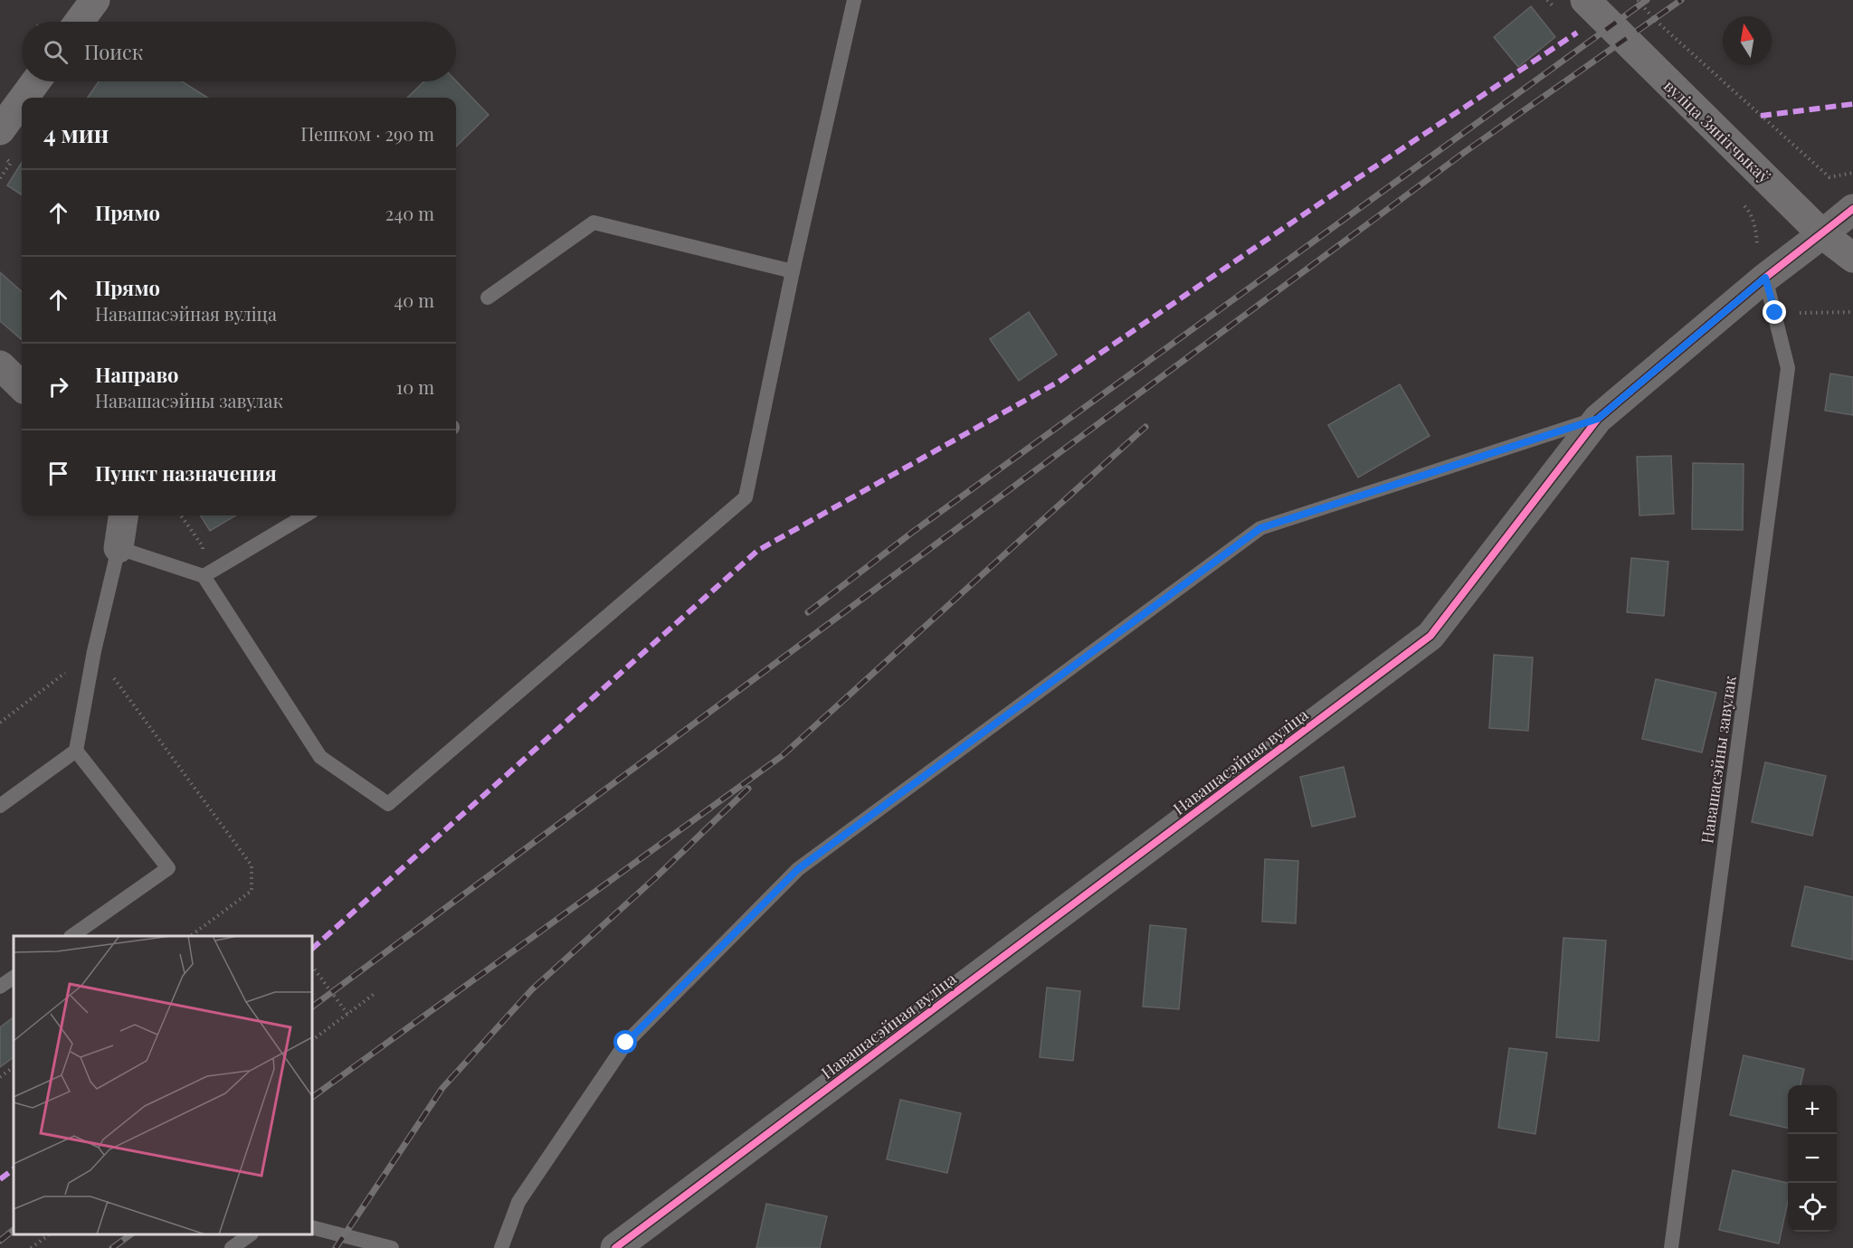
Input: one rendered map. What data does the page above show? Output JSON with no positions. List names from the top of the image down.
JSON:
{
  "streets": {
    "main road": ["вуліца Зянітчыкаў"],
    "street": ["Навашасэйная вуліца"],
    "lane": ["Навашасэйны завулак"]
  },
  "crossings": [
    ["вуліца Зянітчыкаў", "Навашасэйная вуліца"],
    ["Навашасэйны завулак", "Навашасэйная вуліца"]
  ],
  "north": "top",
  "page": {
    "search": "Поиск",
    "heading": ["4 мин", "Пешком · 290 m"],
    "list": [
      ["Прямо", "240 m"],
      ["Прямо", "Навашасэйная вуліца", "40 m"],
      ["Направо", "Навашасэйны завулак", "10 m"],
      "Пункт назначения"
    ],
    "map_buttons": ["+", "−"]
  }
}
